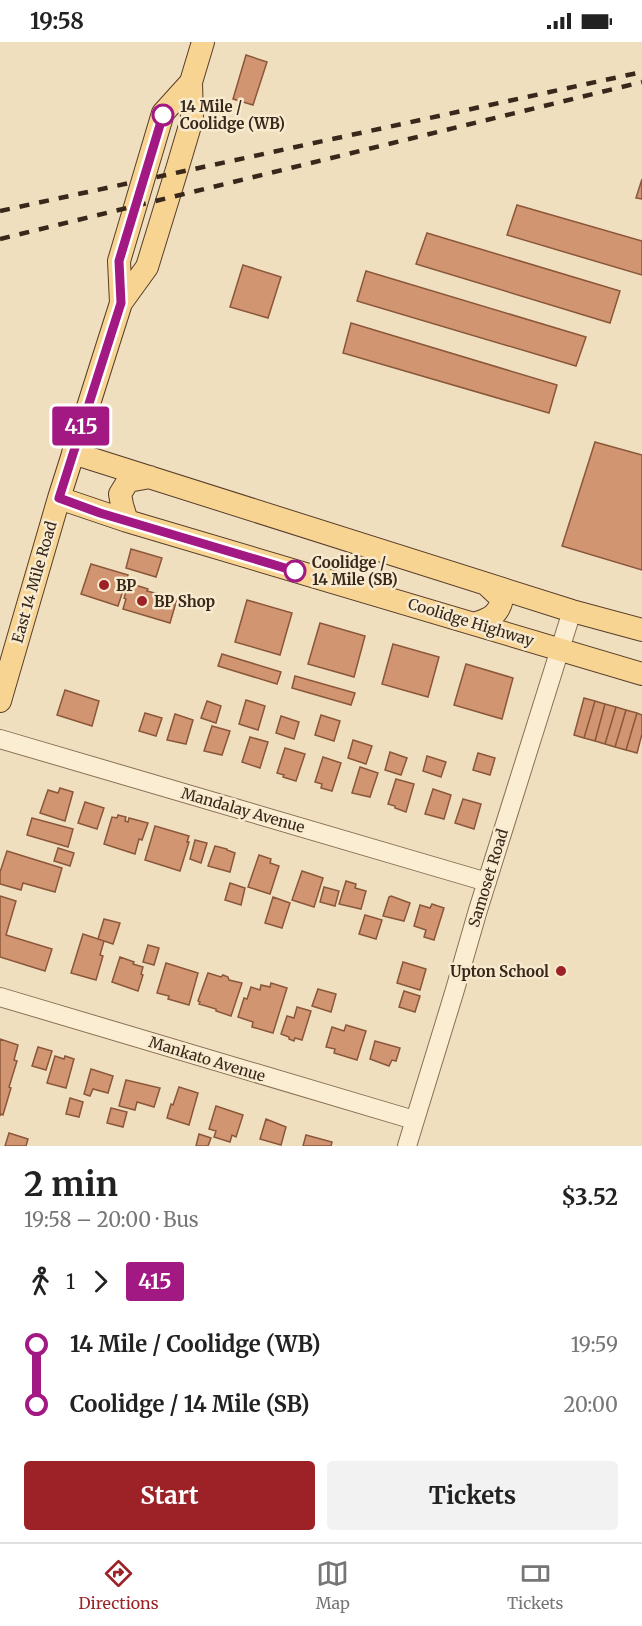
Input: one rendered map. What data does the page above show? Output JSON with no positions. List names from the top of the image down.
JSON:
{
  "streets": {
    "main road": ["East 14 Mile Road", "Coolidge Highway"],
    "street": ["Mandalay Avenue", "Samoset Road", "Mankato Avenue"]
  },
  "crossings": [
    ["East 14 Mile Road", "Coolidge Highway"],
    ["Coolidge Highway", "Samoset Road"],
    ["Mandalay Avenue", "Samoset Road"],
    ["Samoset Road", "Mankato Avenue"]
  ],
  "places": [
    "14 Mile / Coolidge (WB)",
    "Coolidge / 14 Mile (SB)",
    "BP",
    "BP Shop",
    "Upton School"
  ],
  "lines": ["bus line 415"],
  "page": {
    "status": "19:58",
    "on_map": "415",
    "heading": ["2 min", "19:58 – 20:00 · Bus", "$3.52"],
    "legs": ["1", "415"],
    "list": [
      {
        "name": "14 Mile / Coolidge (WB)",
        "value": "19:59"
      },
      {
        "name": "Coolidge / 14 Mile (SB)",
        "value": "20:00"
      }
    ],
    "buttons": ["Start", "Tickets"],
    "tabs": ["Directions", "Map", "Tickets"]
  }
}
